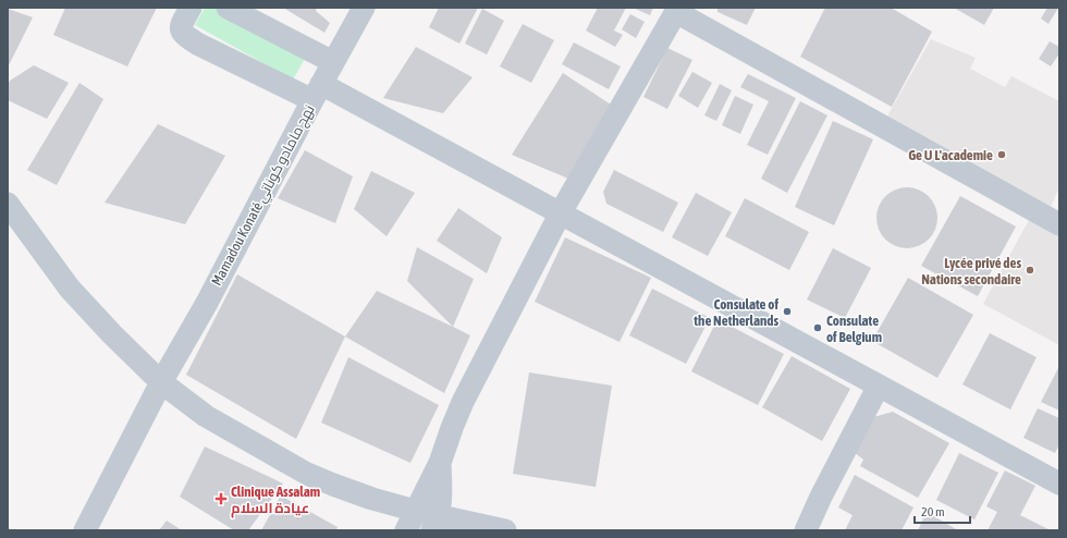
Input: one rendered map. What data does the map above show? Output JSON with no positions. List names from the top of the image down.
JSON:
{
  "streets": {
    "street": ["Mamadou Konaté نهج مامادو كوناتي"]
  },
  "places": {
    "other": [
      "Ge U L'academie",
      "Lycée privé des Nations secondaire",
      "Consulate of the Netherlands",
      "Consulate of Belgium"
    ],
    "health": ["Clinique Assalam عيادة السلام"]
  },
  "scale_bar": "20 m"
}
